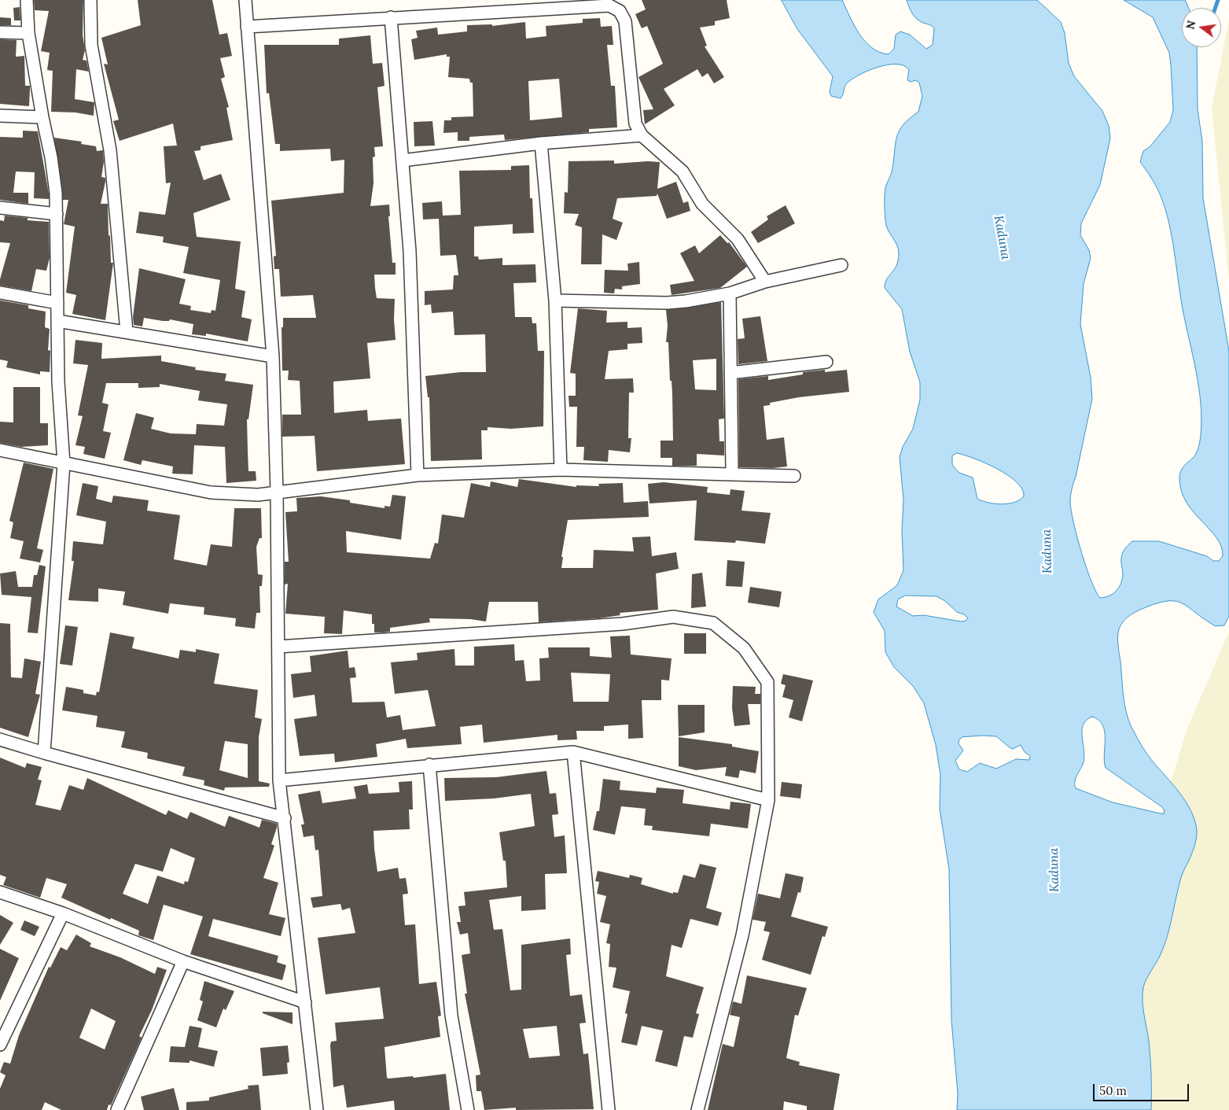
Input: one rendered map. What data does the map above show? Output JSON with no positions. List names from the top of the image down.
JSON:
{
  "water": ["Kaduna"],
  "scale_bar": "50 m",
  "north": "left"
}
